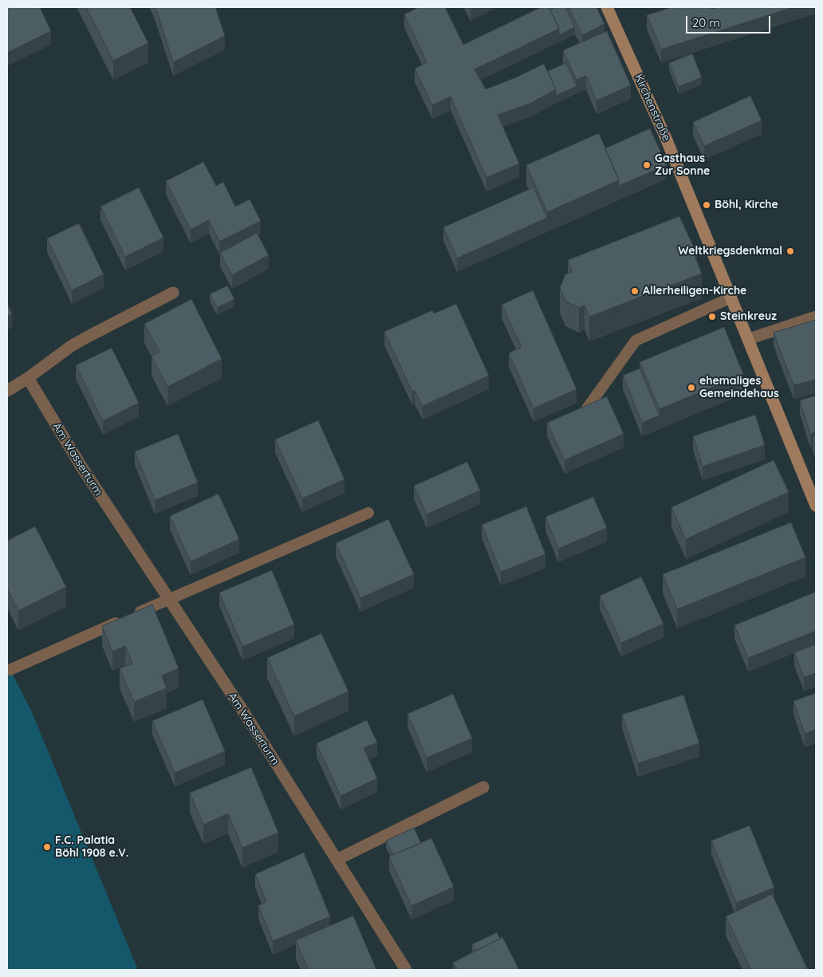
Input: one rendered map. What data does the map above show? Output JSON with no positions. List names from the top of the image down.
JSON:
{
  "streets": {
    "street": ["Kirchenstraße", "Am Wasserturm"]
  },
  "places": [
    "Gasthaus Zur Sonne",
    "Böhl, Kirche",
    "Weltkriegsdenkmal",
    "Allerheiligen-Kirche",
    "Steinkreuz",
    "ehemaliges Gemeindehaus",
    "F.C. Palatia Böhl 1908 e.V."
  ],
  "scale_bar": "20 m"
}
